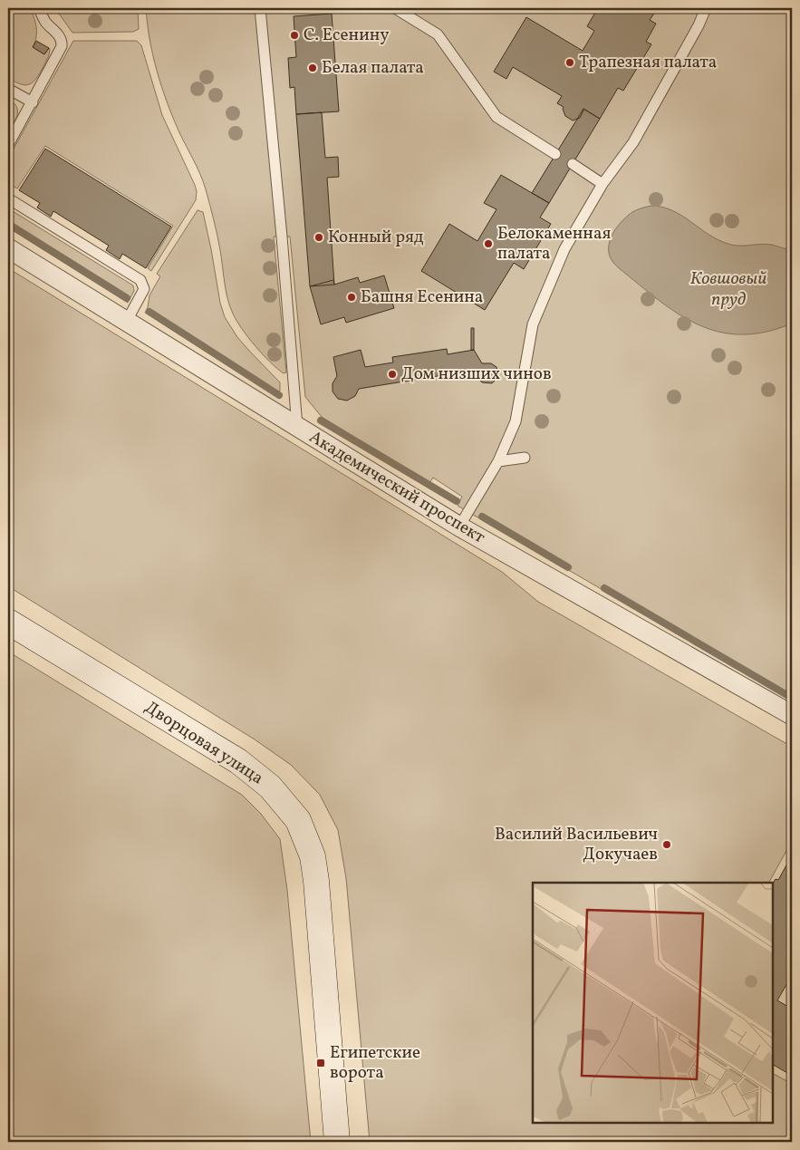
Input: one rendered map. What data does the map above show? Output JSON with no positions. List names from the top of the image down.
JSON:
{
  "streets": {
    "main road": ["Дворцовая улица"],
    "street": ["Академический проспект"]
  },
  "water": ["Ковшовый пруд"],
  "places": {
    "other": [
      "С. Есенину",
      "Трапезная палата",
      "Белая палата",
      "Конный ряд",
      "Белокаменная палата",
      "Башня Есенина",
      "Дом низших чинов",
      "Василий Васильевич Докучаев"
    ],
    "transit": ["Египетские ворота"]
  }
}
